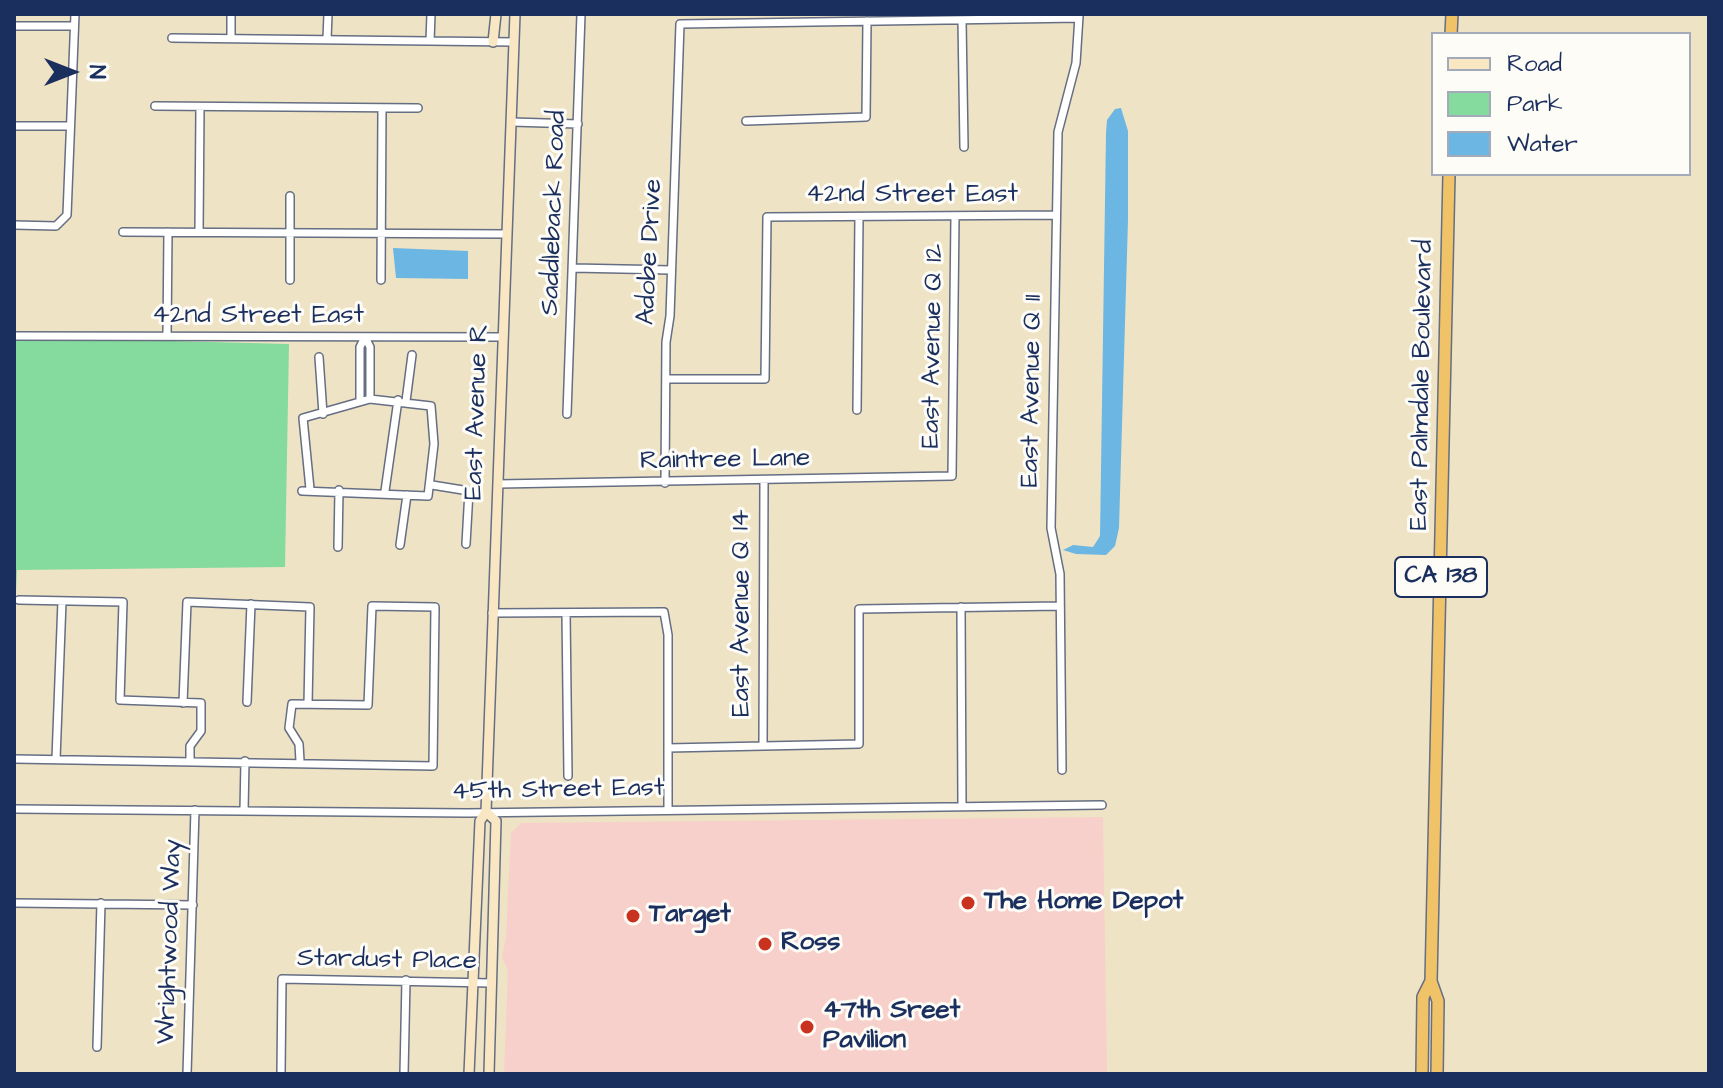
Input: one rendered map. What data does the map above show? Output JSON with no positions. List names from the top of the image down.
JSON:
{
  "streets": {
    "highway": ["East Palmdale Boulevard", "CA 138"],
    "main road": ["East Avenue R"],
    "street": [
      "42nd Street East",
      "Saddleback Road",
      "Adobe Drive",
      "East Avenue Q 12",
      "East Avenue Q 11",
      "Raintree Lane",
      "East Avenue Q 14",
      "45th Street East",
      "Wrightwood Way",
      "Stardust Place"
    ]
  },
  "crossings": [
    ["42nd Street East", "Adobe Drive"],
    ["42nd Street East", "East Avenue Q 12"],
    ["42nd Street East", "East Avenue Q 11"],
    ["42nd Street East", "East Avenue R"],
    ["Adobe Drive", "Raintree Lane"],
    ["East Avenue Q 12", "Raintree Lane"],
    ["East Avenue R", "Raintree Lane"],
    ["East Avenue R", "45th Street East"],
    ["East Avenue R", "Stardust Place"],
    ["Raintree Lane", "East Avenue Q 14"],
    ["45th Street East", "Wrightwood Way"]
  ],
  "places": [
    "The Home Depot",
    "Target",
    "Ross",
    "47th Sreet Pavilion"
  ],
  "legend": ["Road", "Park", "Water"],
  "north": "right"
}
